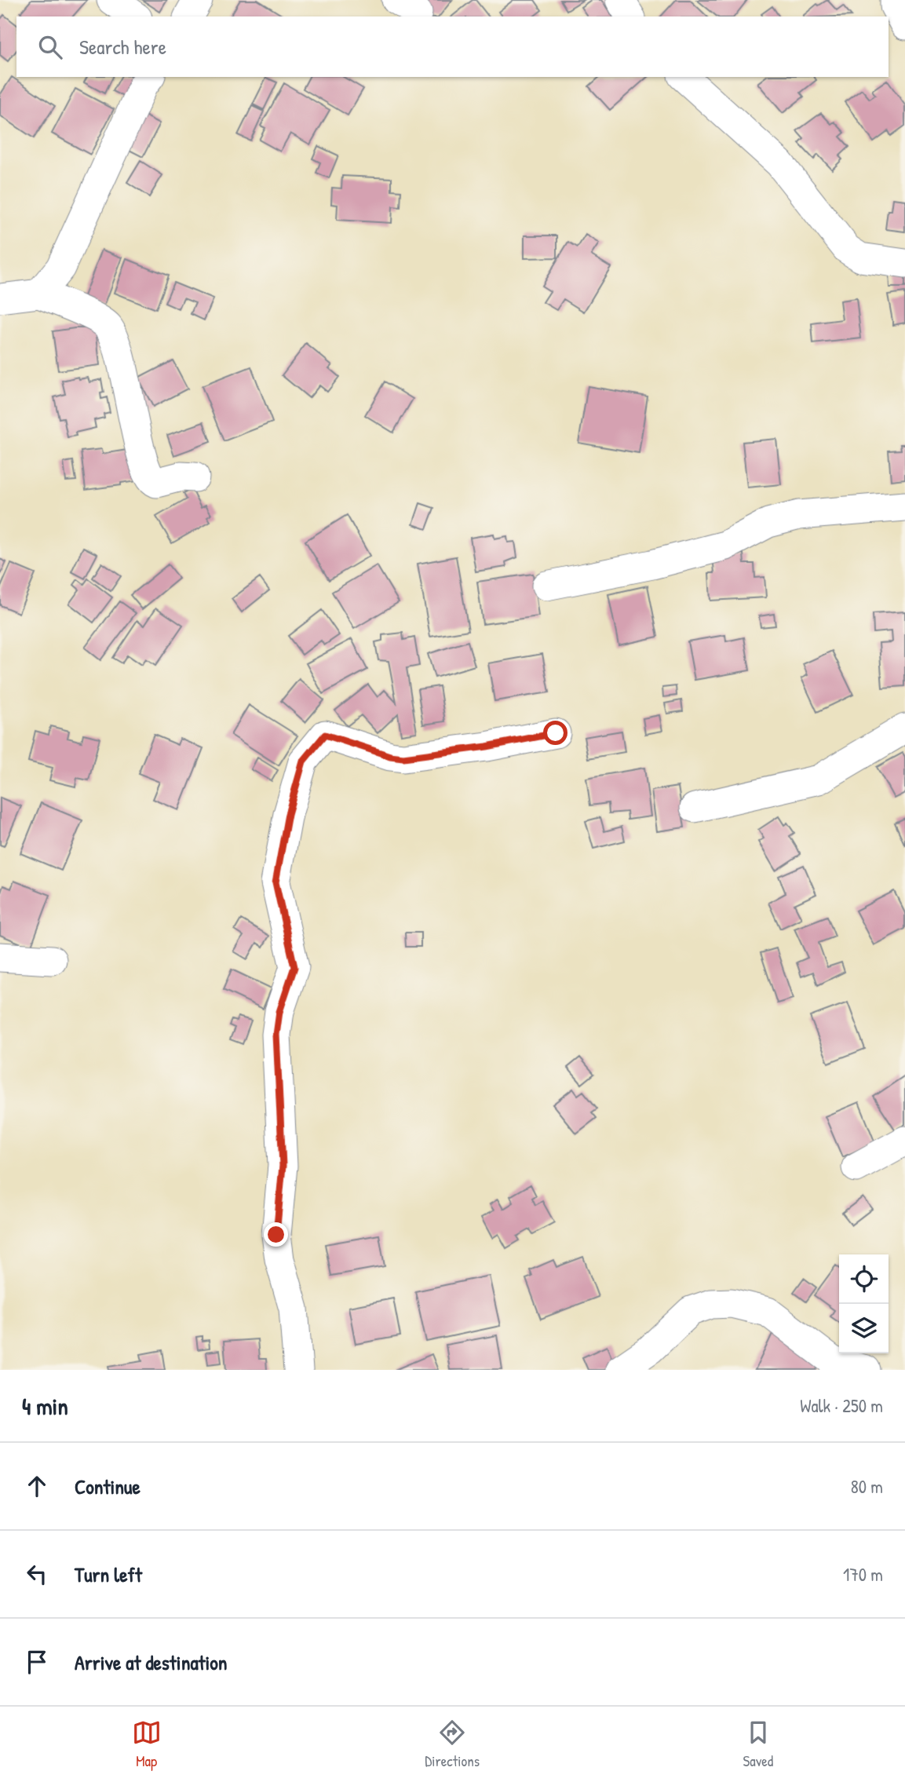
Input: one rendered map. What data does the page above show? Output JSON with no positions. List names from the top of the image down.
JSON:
{
  "page": {
    "search": "Search here",
    "heading": ["4 min", "Walk · 250 m"],
    "list": [
      ["Continue", "80 m"],
      ["Turn left", "170 m"],
      "Arrive at destination"
    ],
    "nav": ["Map", "Directions", "Saved"]
  }
}
